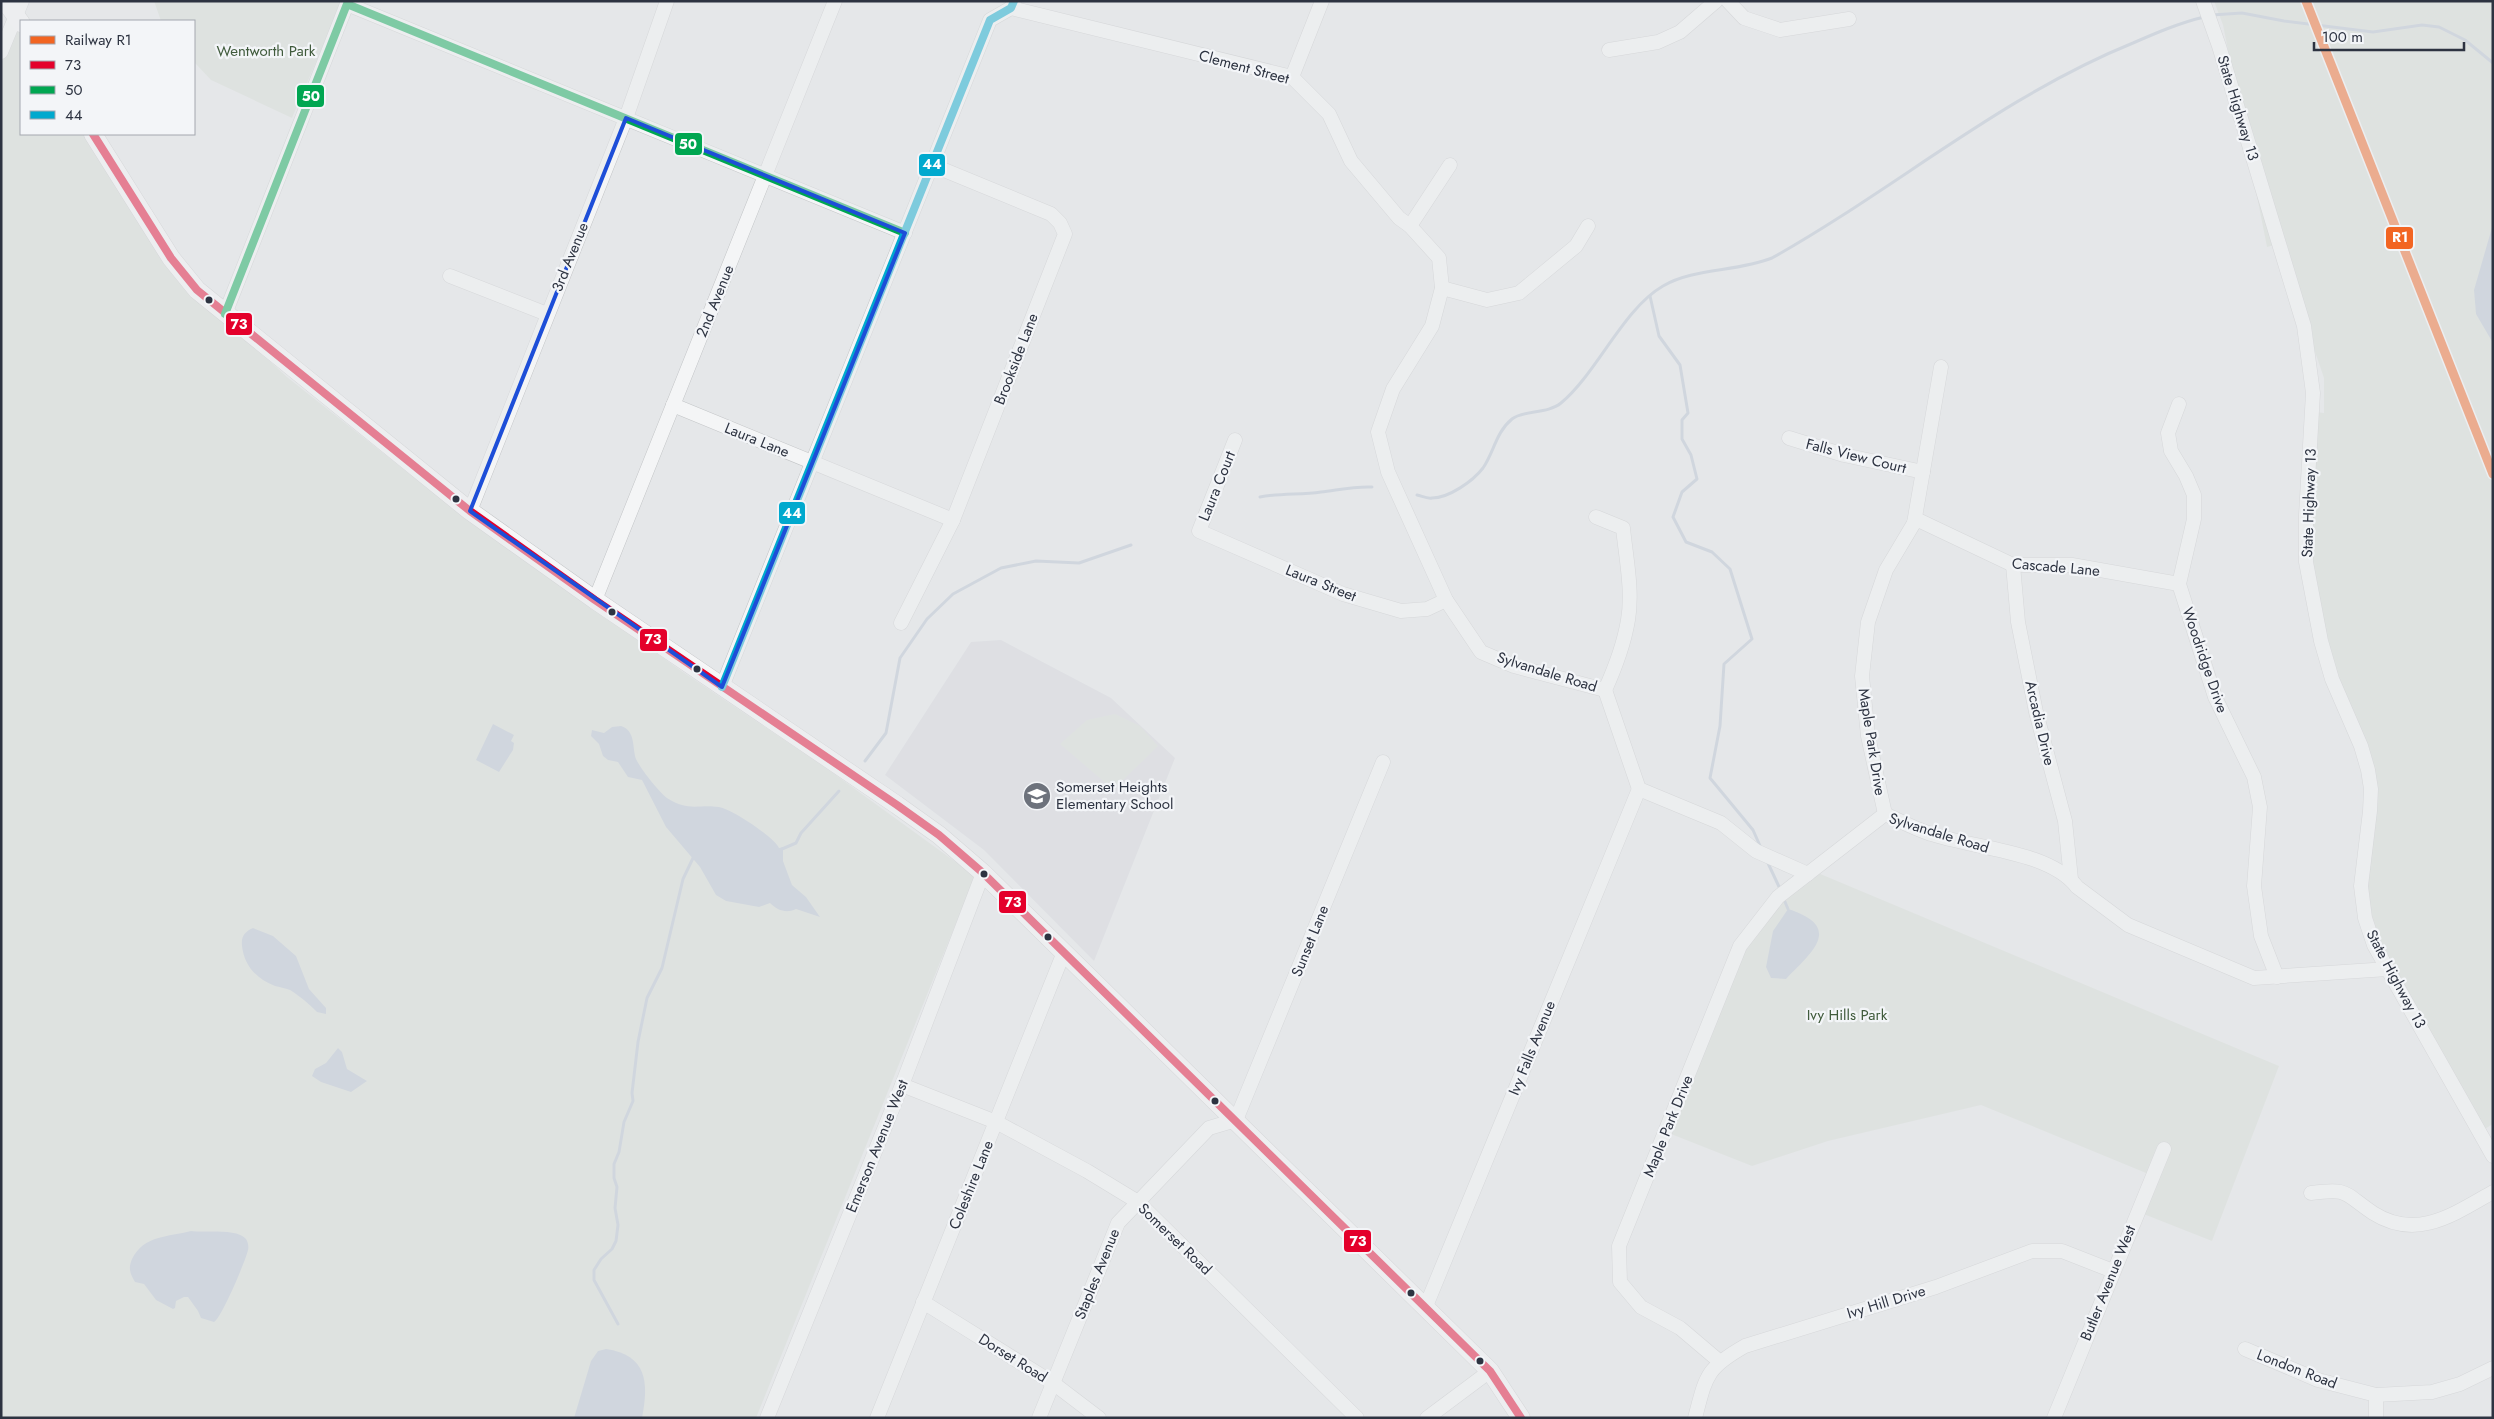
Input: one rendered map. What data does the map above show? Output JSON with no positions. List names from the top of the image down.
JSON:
{
  "streets": {
    "street": [
      "Clement Street",
      "State Highway 13",
      "3rd Avenue",
      "2nd Avenue",
      "Brookside Lane",
      "Laura Lane",
      "Falls View Court",
      "Laura Court",
      "Cascade Lane",
      "Laura Street",
      "Woodridge Drive",
      "Sylvandale Road",
      "Arcadia Drive",
      "Maple Park Drive",
      "Sunset Lane",
      "Ivy Falls Avenue",
      "Emerson Avenue West",
      "Coleshire Lane",
      "Somerset Road",
      "Staples Avenue",
      "Butler Avenue West",
      "Ivy Hill Drive",
      "Dorset Road",
      "London Road"
    ]
  },
  "crossings": [
    ["Clement Street", "Sylvandale Road"],
    ["State Highway 13", "Sylvandale Road"],
    ["2nd Avenue", "Laura Lane"],
    ["Brookside Lane", "Laura Lane"],
    ["Falls View Court", "Maple Park Drive"],
    ["Laura Court", "Laura Street"],
    ["Cascade Lane", "Woodridge Drive"],
    ["Cascade Lane", "Arcadia Drive"],
    ["Cascade Lane", "Maple Park Drive"],
    ["Laura Street", "Sylvandale Road"],
    ["Woodridge Drive", "Sylvandale Road"],
    ["Sylvandale Road", "Arcadia Drive"],
    ["Sylvandale Road", "Maple Park Drive"],
    ["Sylvandale Road", "Ivy Falls Avenue"],
    ["Maple Park Drive", "Ivy Hill Drive"],
    ["Sunset Lane", "Staples Avenue"],
    ["Emerson Avenue West", "Somerset Road"],
    ["Coleshire Lane", "Somerset Road"],
    ["Coleshire Lane", "Dorset Road"],
    ["Somerset Road", "Staples Avenue"],
    ["Staples Avenue", "Dorset Road"],
    ["Butler Avenue West", "Ivy Hill Drive"]
  ],
  "parks": ["Wentworth Park", "Ivy Hills Park"],
  "places": {
    "school or university": ["Somerset Heights Elementary School"]
  },
  "lines": [
    "rail line R1",
    "transit line 44",
    "transit line 50",
    "transit line 73"
  ],
  "legend": [
    "Railway R1",
    "73",
    "50",
    "44"
  ],
  "scale_bar": "100 m"
}
